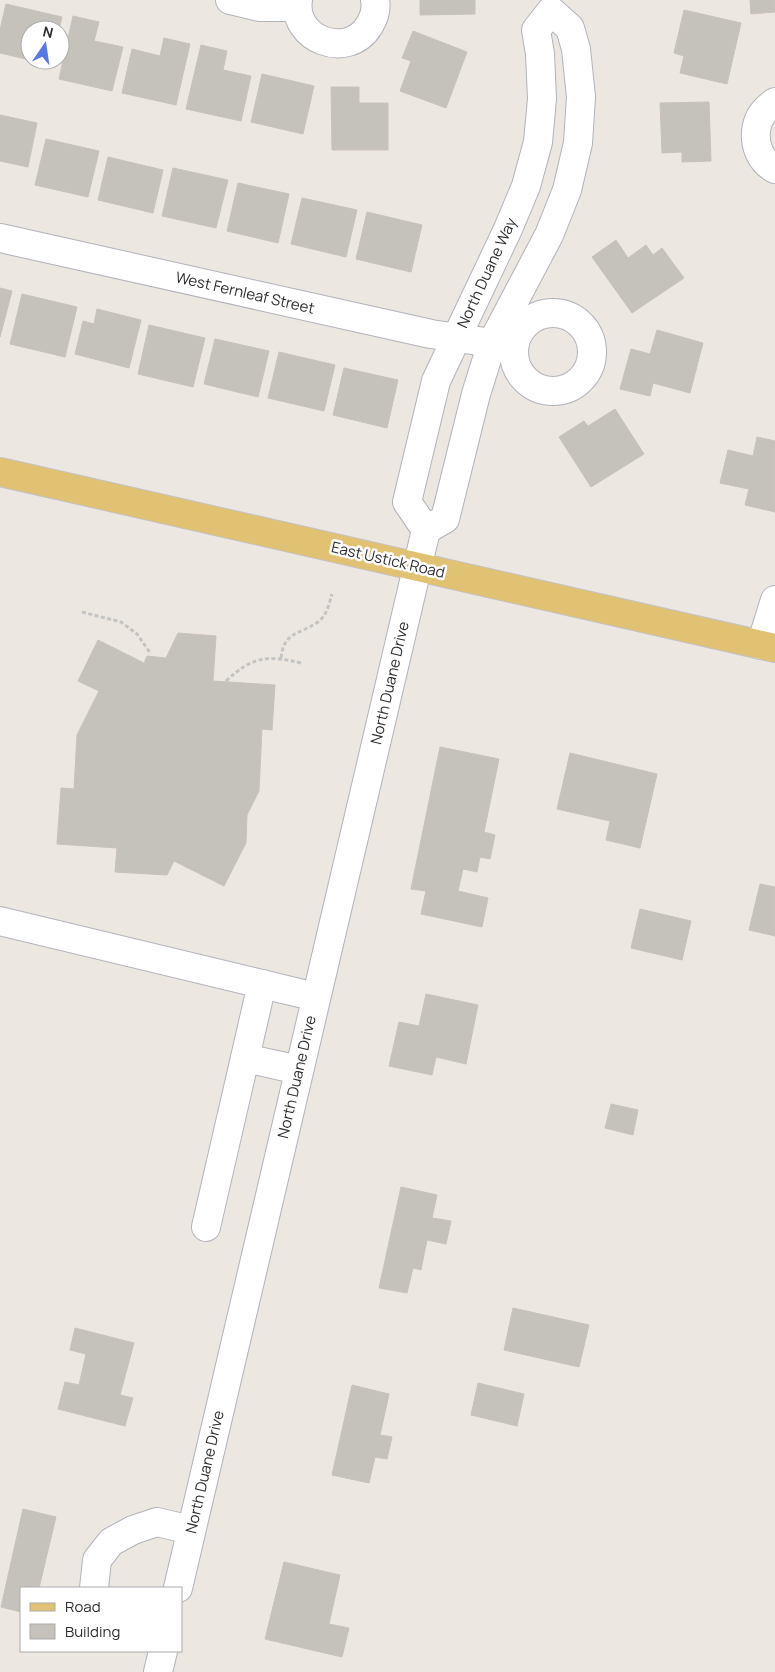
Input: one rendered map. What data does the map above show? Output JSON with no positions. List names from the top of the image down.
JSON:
{
  "streets": {
    "main road": ["East Ustick Road"],
    "street": ["North Duane Way", "West Fernleaf Street", "North Duane Drive"]
  },
  "crossings": [
    ["North Duane Way", "West Fernleaf Street"],
    ["East Ustick Road", "North Duane Drive"]
  ],
  "legend": ["Road", "Building"],
  "north": "top"
}
